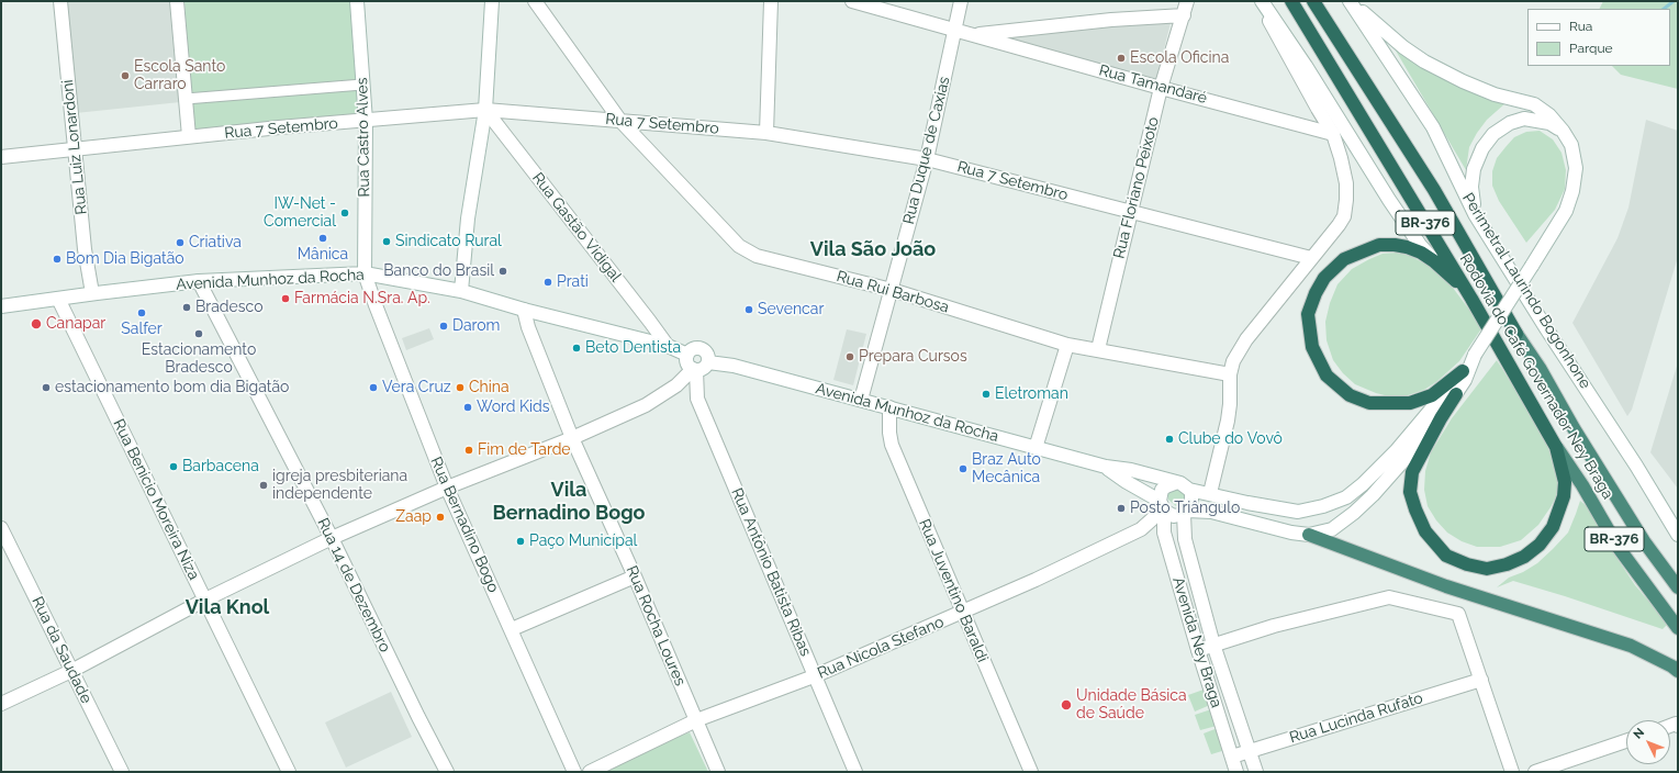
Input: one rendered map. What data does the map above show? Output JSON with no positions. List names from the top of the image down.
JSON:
{
  "streets": {
    "highway": ["BR-376", "Rodovia do Café Governador Ney Braga"],
    "street": [
      "Rua Tamandaré",
      "Rua 7 Setembro",
      "Rua Castro Alves",
      "Rua Luiz Lonardoni",
      "Rua Duque de Caxias",
      "Rua Floriano Peixoto",
      "Rua Gastão Vidigal",
      "Avenida Munhoz da Rocha",
      "Perimetral Laurindo Bogonhone",
      "Rua Rui Barbosa",
      "Rua Benicio Moreira Niza",
      "Rua Bernadino Bogo",
      "Rua Antônio Batista Ribas",
      "Rua 14 de Dezembro",
      "Rua Juventino Baraldi",
      "Rua Rocha Loures",
      "Avenida Ney Braga",
      "Rua Nicola Stefano",
      "Rua da Saudade",
      "Rua Lucinda Rufato"
    ]
  },
  "crossings": [
    ["Rua Tamandaré", "Rua Duque de Caxias"],
    ["Rua Tamandaré", "Rua Floriano Peixoto"],
    ["Rua 7 Setembro", "Rua Castro Alves"],
    ["Rua 7 Setembro", "Rua Luiz Lonardoni"],
    ["Rua 7 Setembro", "Rua Duque de Caxias"],
    ["Rua 7 Setembro", "Rua Floriano Peixoto"],
    ["Rua 7 Setembro", "Rua Gastão Vidigal"],
    ["Rua 7 Setembro", "Rua Rui Barbosa"],
    ["Rua Castro Alves", "Avenida Munhoz da Rocha"],
    ["Rua Castro Alves", "Rua Bernadino Bogo"],
    ["Rua Luiz Lonardoni", "Avenida Munhoz da Rocha"],
    ["Rua Duque de Caxias", "Avenida Munhoz da Rocha"],
    ["Rua Duque de Caxias", "Rua Rui Barbosa"],
    ["Rua Floriano Peixoto", "Rua Rui Barbosa"],
    ["Rua Gastão Vidigal", "Avenida Munhoz da Rocha"],
    ["Avenida Munhoz da Rocha", "Rua Benicio Moreira Niza"],
    ["Avenida Munhoz da Rocha", "Rua Bernadino Bogo"],
    ["Avenida Munhoz da Rocha", "Rua Antônio Batista Ribas"],
    ["Avenida Munhoz da Rocha", "Rua 14 de Dezembro"],
    ["Avenida Munhoz da Rocha", "Rua Juventino Baraldi"],
    ["Avenida Munhoz da Rocha", "Rua Rocha Loures"],
    ["Rua Antônio Batista Ribas", "Rua Nicola Stefano"],
    ["Rua Juventino Baraldi", "Rua Nicola Stefano"],
    ["Rua Rocha Loures", "Rua Nicola Stefano"],
    ["Avenida Ney Braga", "Rua Nicola Stefano"],
    ["Avenida Ney Braga", "Rua Lucinda Rufato"]
  ],
  "districts": ["Vila São João", "Vila Bernadino Bogo", "Vila Knol"],
  "places": [
    "Escola Oficina",
    "Escola Santo Carraro",
    "IW-Net - Comercial",
    "Mânica",
    "Sindicato Rural",
    "Criativa",
    "Bom Dia Bigatão",
    "Banco do Brasil",
    "Prati",
    "Farmácia N.Sra. Ap.",
    "Bradesco",
    "Sevencar",
    "Salfer",
    "Canapar",
    "Darom",
    "Estacionamento Bradesco",
    "Beto Dentista",
    "Prepara Cursos",
    "estacionamento bom dia Bigatão",
    "Vera Cruz",
    "China",
    "Eletroman",
    "Word Kids",
    "Clube do Vovô",
    "Fim de Tarde",
    "Barbacena",
    "Braz Auto Mecânica",
    "igreja presbiteriana independente",
    "Posto Triângulo",
    "Zaap",
    "Paço Municípal",
    "Unidade Básica de Saúde"
  ],
  "legend": ["Rua", "Parque"],
  "north": "top left"
}
